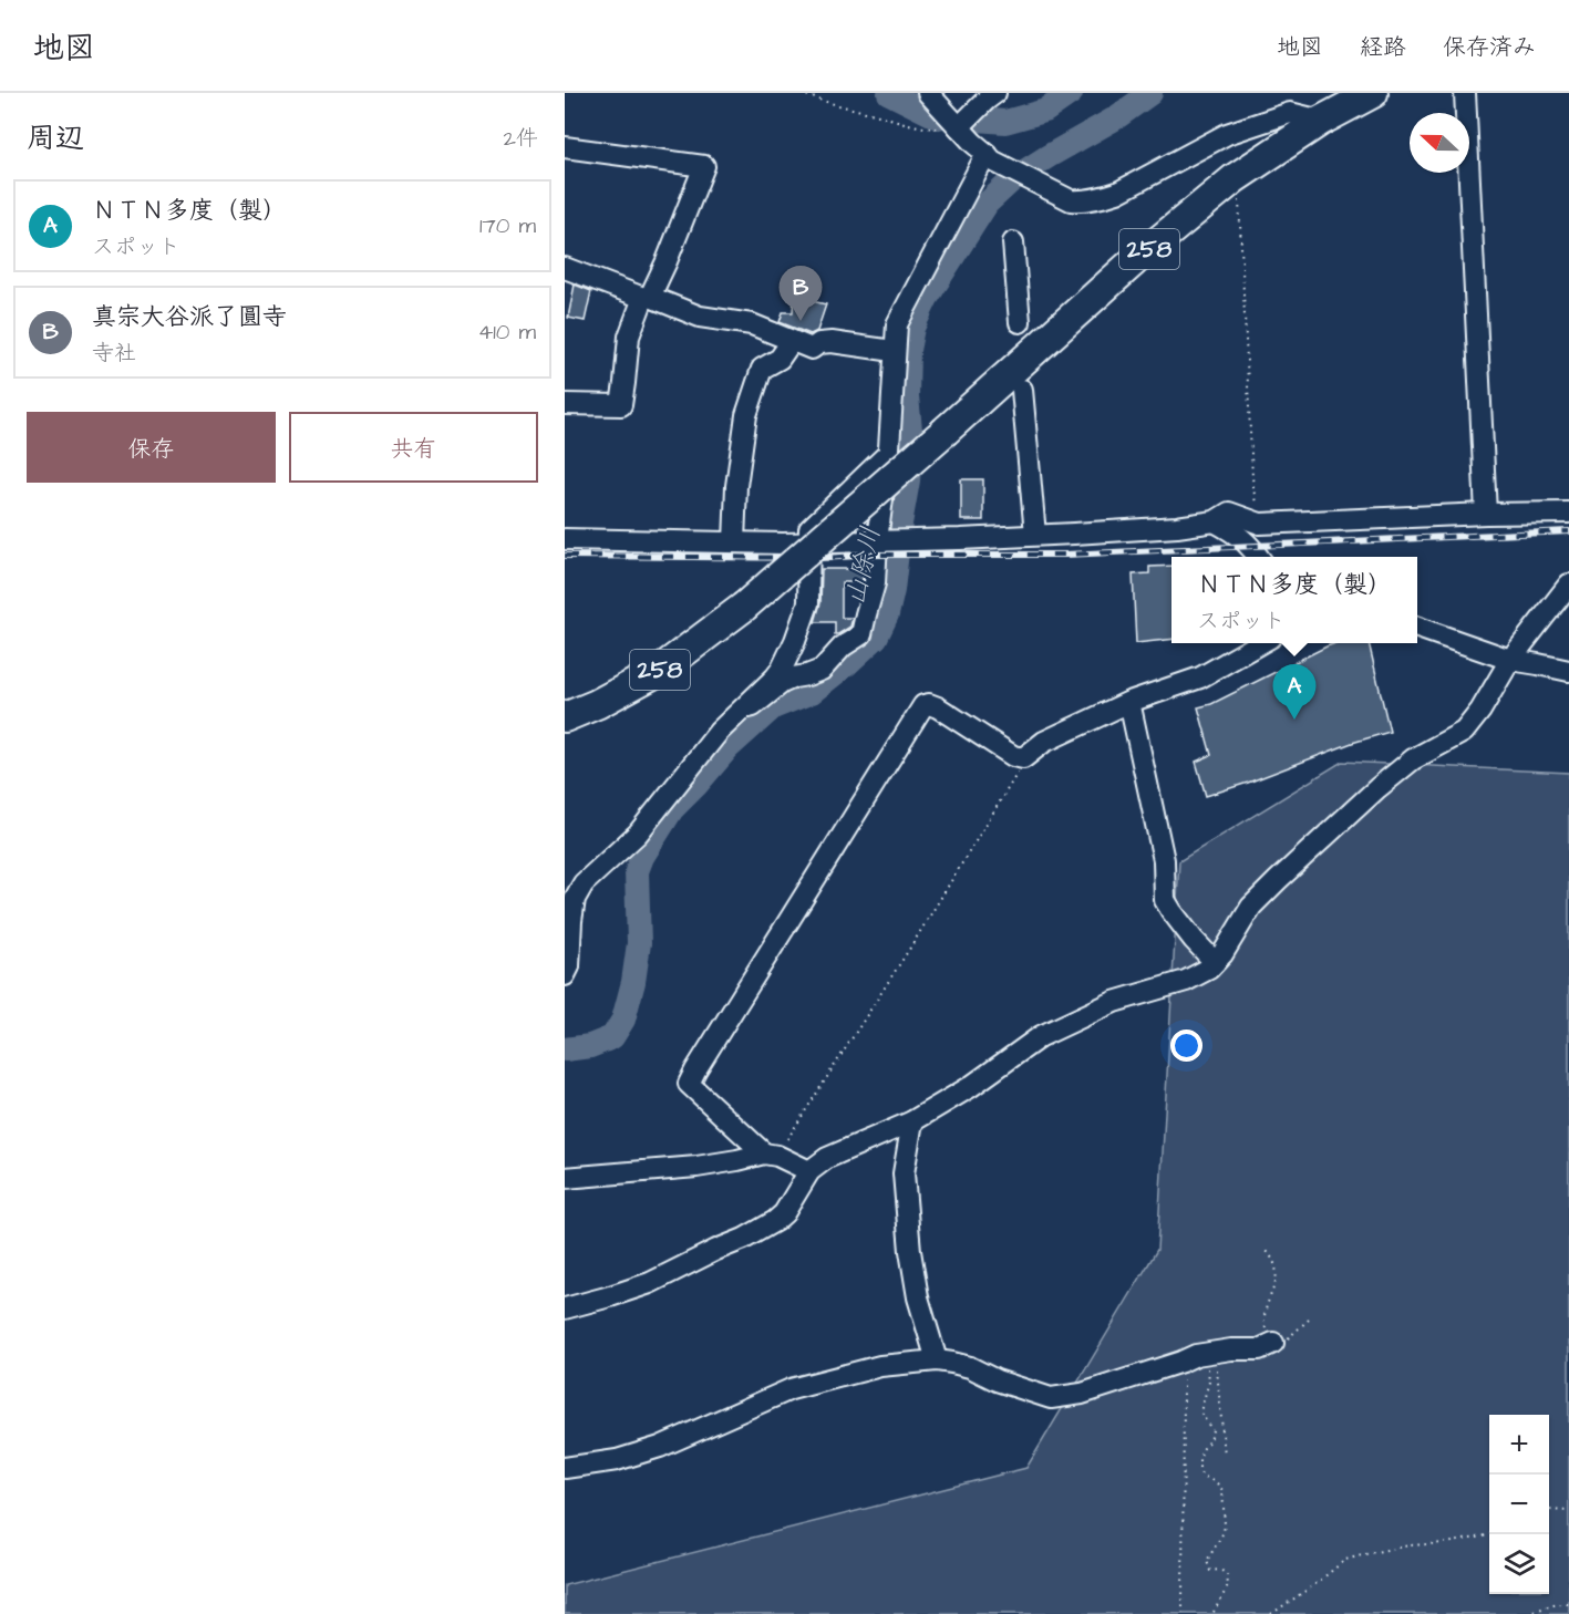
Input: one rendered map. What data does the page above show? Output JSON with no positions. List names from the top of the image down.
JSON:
{
  "streets": {
    "highway": ["258"]
  },
  "water": ["山除川"],
  "north": "left",
  "page": {
    "header": "地図",
    "nav": ["地図", "経路", "保存済み"],
    "heading": ["周辺", "2件"],
    "list": [
      {
        "mark": "A",
        "name": "ＮＴＮ多度（製）",
        "note": "スポット",
        "value": "170 m"
      },
      {
        "mark": "B",
        "name": "真宗大谷派了圓寺",
        "note": "寺社",
        "value": "410 m"
      }
    ],
    "pins": ["B", "A"],
    "buttons": ["保存", "共有"],
    "popup": ["ＮＴＮ多度（製）", "スポット"],
    "map_buttons": ["+", "−"]
  }
}
